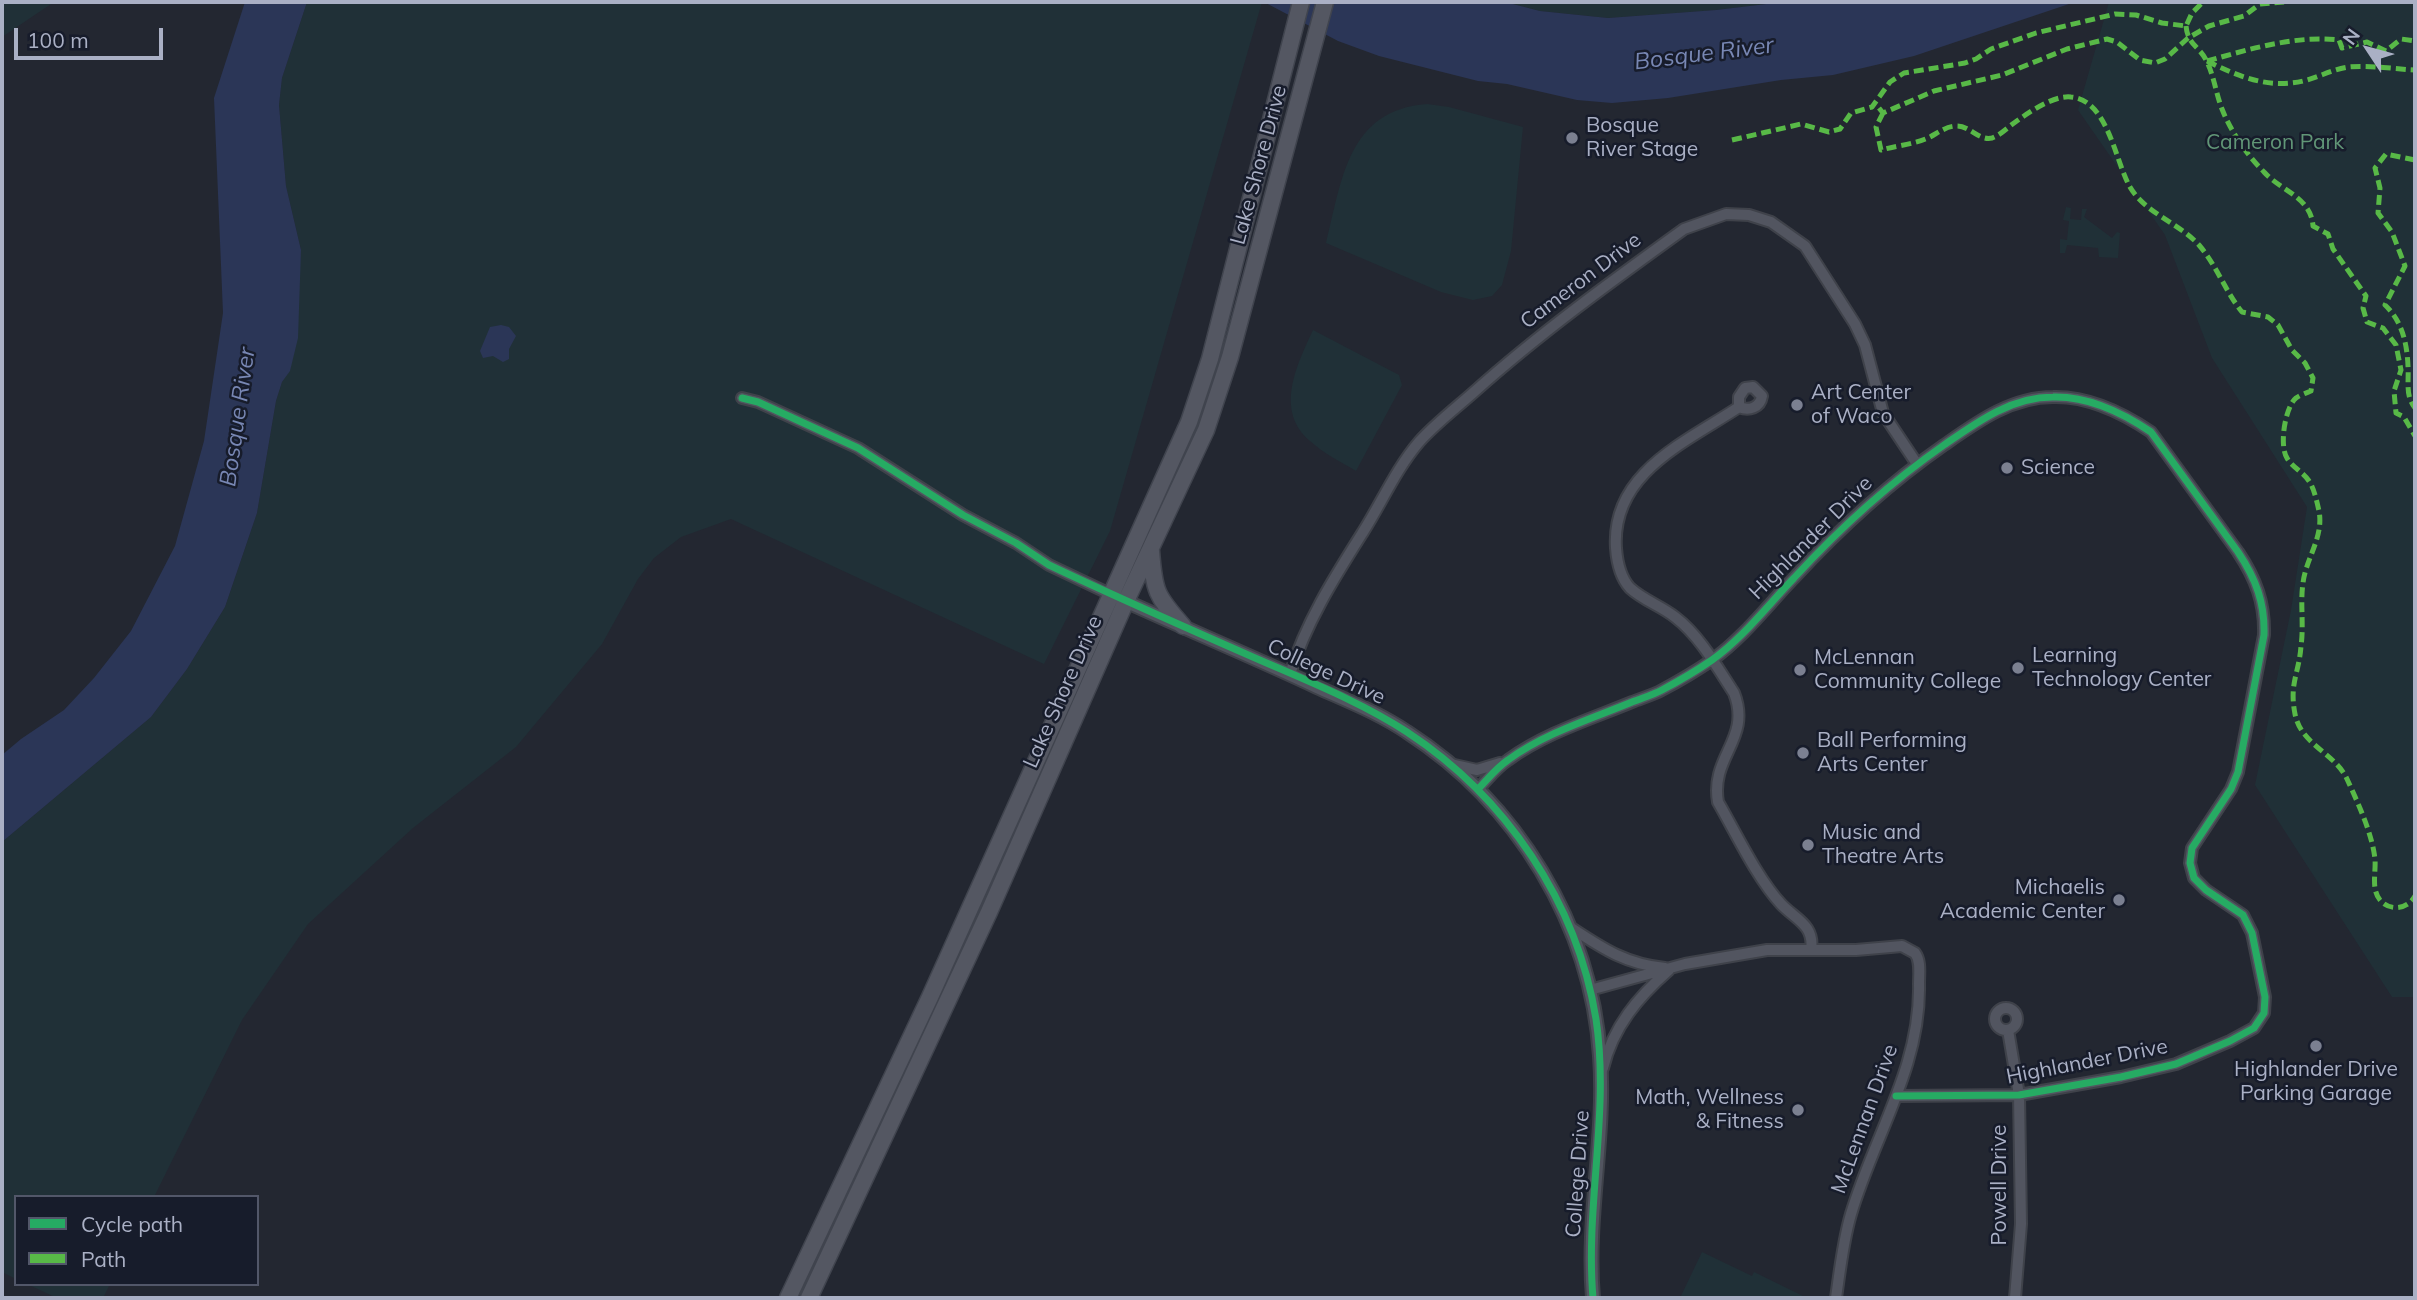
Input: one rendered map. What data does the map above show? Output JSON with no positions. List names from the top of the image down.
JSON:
{
  "streets": {
    "main road": ["Lake Shore Drive"],
    "street": [
      "Cameron Drive",
      "Highlander Drive",
      "College Drive",
      "McLennan Drive",
      "Powell Drive"
    ]
  },
  "crossings": [
    ["Lake Shore Drive", "College Drive"],
    ["Cameron Drive", "Highlander Drive"],
    ["Cameron Drive", "College Drive"],
    ["Highlander Drive", "College Drive"],
    ["Highlander Drive", "McLennan Drive"],
    ["Highlander Drive", "Powell Drive"]
  ],
  "water": ["Bosque River"],
  "parks": ["Cameron Park"],
  "places": [
    "Bosque River Stage",
    "Art Center of Waco",
    "Science",
    "Learning Technology Center",
    "McLennan Community College",
    "Ball Performing Arts Center",
    "Music and Theatre Arts",
    "Michaelis Academic Center",
    "Highlander Drive Parking Garage",
    "Math, Wellness & Fitness"
  ],
  "legend": ["Cycle path", "Path"],
  "scale_bar": "100 m",
  "north": "top left"
}
